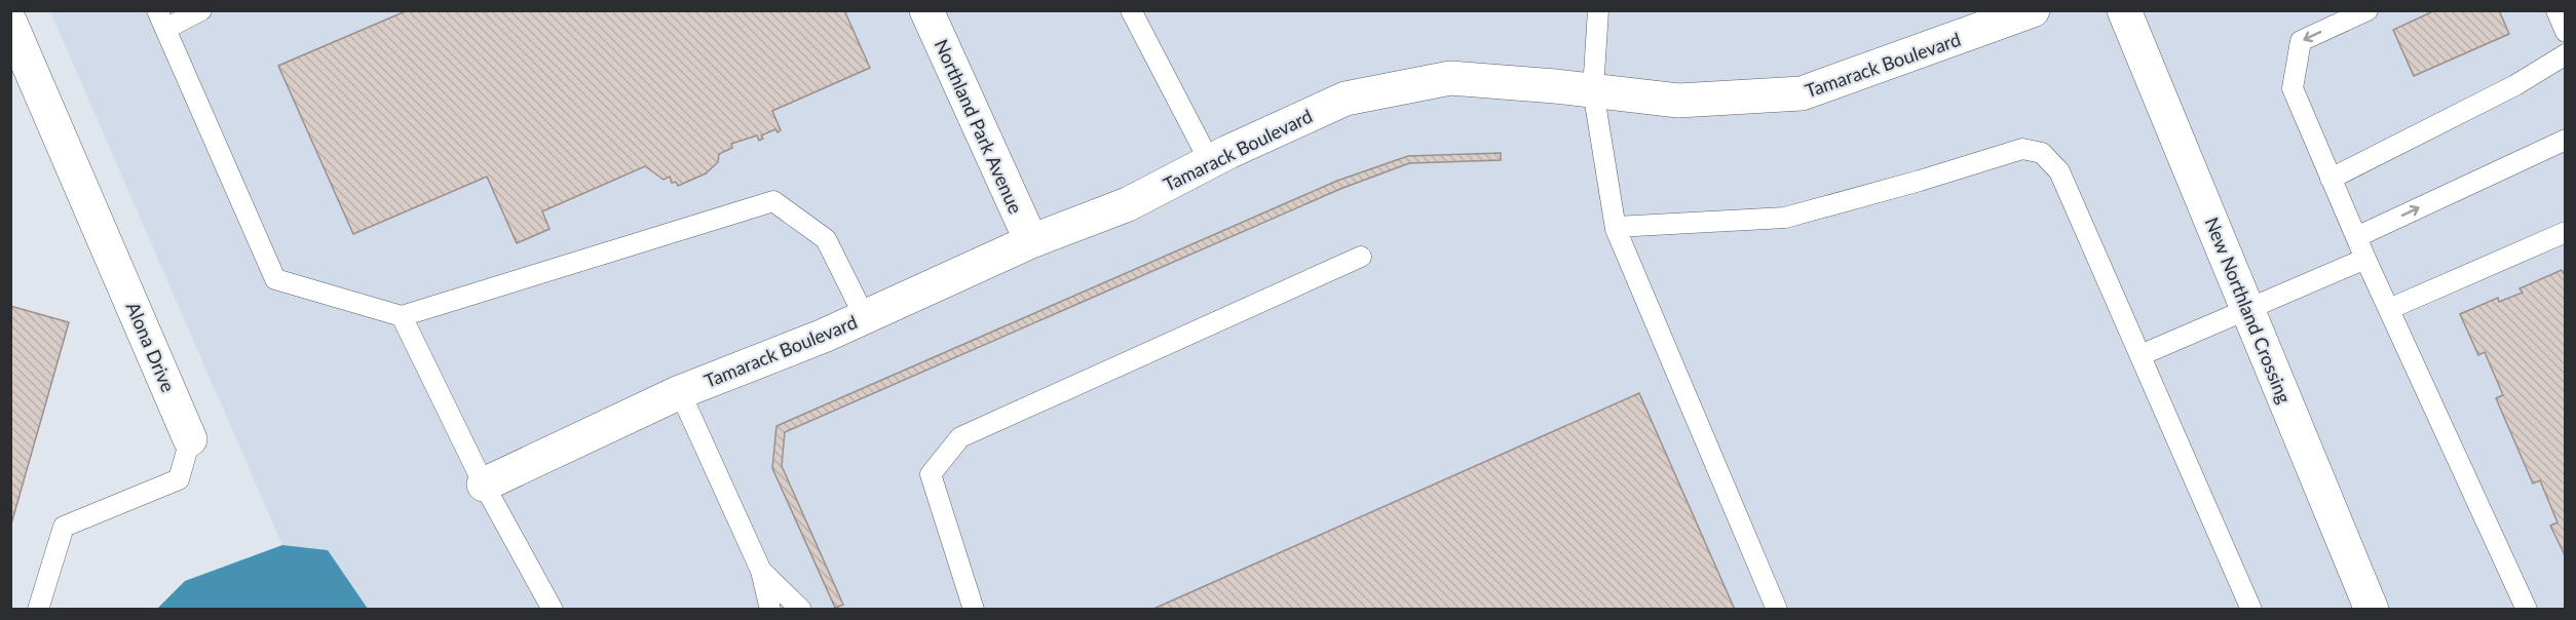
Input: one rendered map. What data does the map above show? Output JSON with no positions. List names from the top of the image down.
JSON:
{
  "streets": {
    "street": [
      "Tamarack Boulevard",
      "Northland Park Avenue",
      "New Northland Crossing",
      "Alona Drive"
    ]
  },
  "crossings": [
    ["Tamarack Boulevard", "Northland Park Avenue"]
  ]
}
